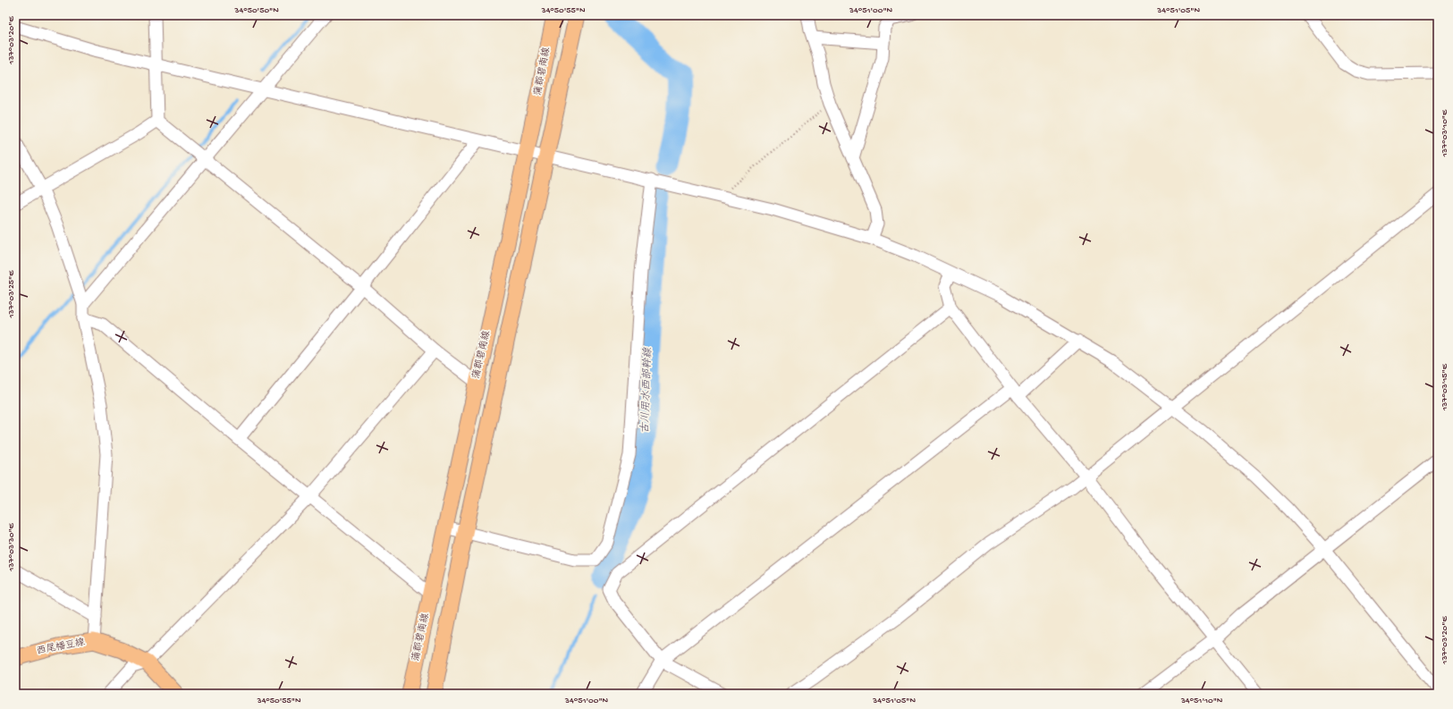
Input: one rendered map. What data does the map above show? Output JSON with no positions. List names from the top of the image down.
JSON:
{
  "streets": {
    "main road": ["蒲郡碧南線", "西尾幡豆線"]
  },
  "water": ["古川用水西部幹線"],
  "coordinates": [
    "34°50'50\"N",
    "34°50'55\"N",
    "34°51'00\"N",
    "34°51'05\"N",
    "137°03'20\"E",
    "137°03'10\"E",
    "137°03'25\"E",
    "137°03'15\"E",
    "137°03'30\"E",
    "34°51'10\"N"
  ]
}
